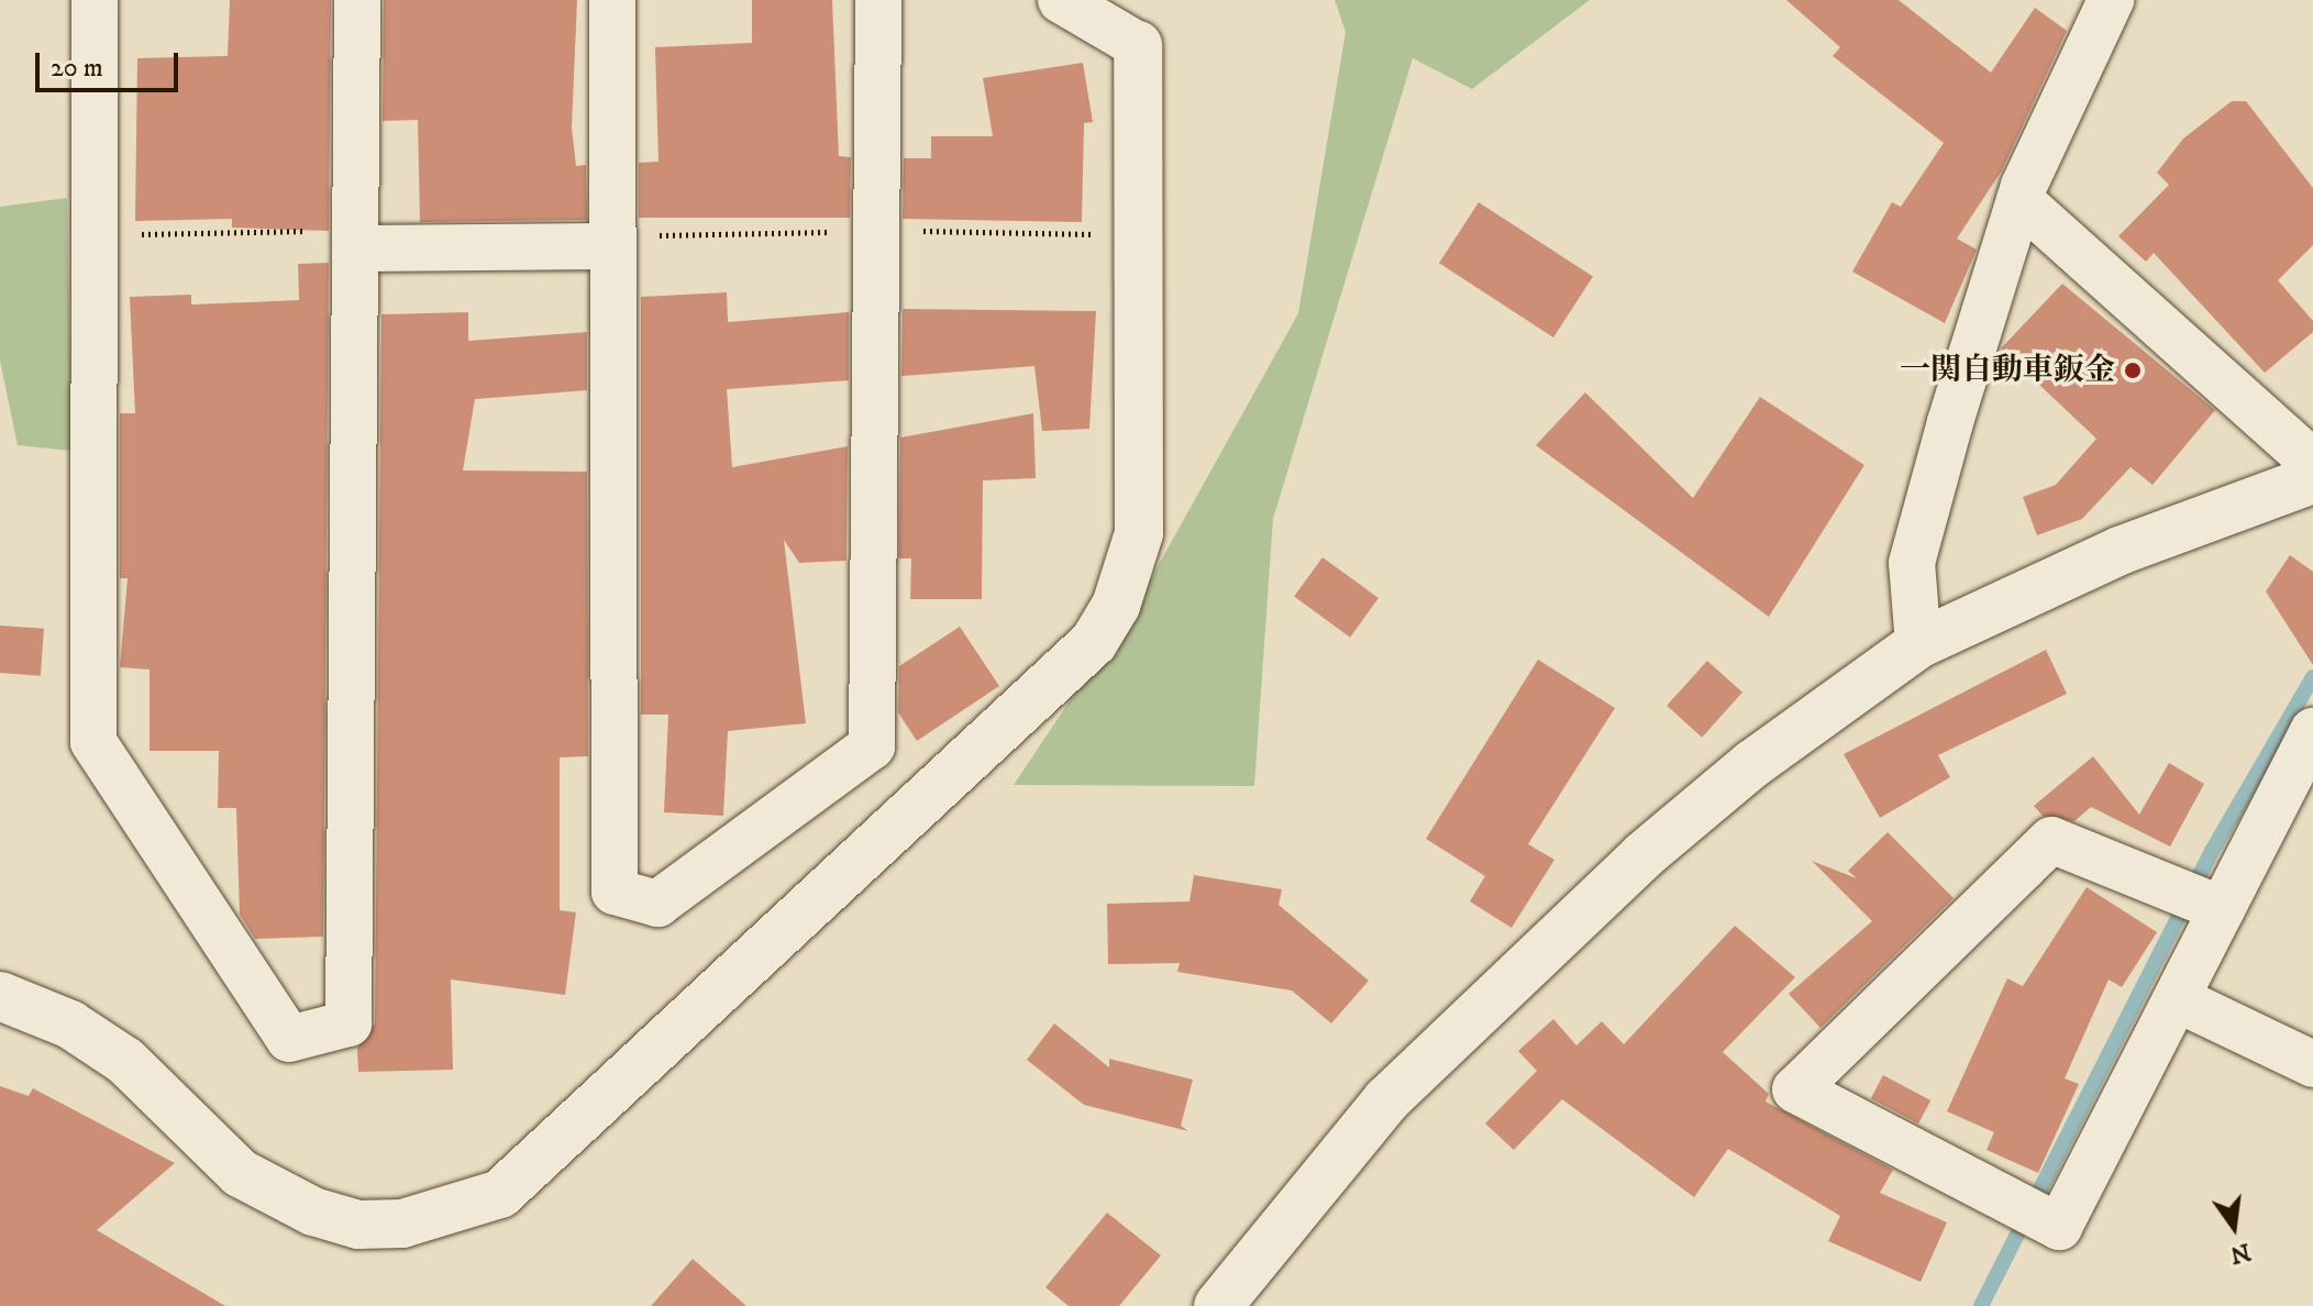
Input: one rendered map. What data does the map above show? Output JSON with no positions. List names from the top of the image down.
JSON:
{
  "places": ["一関自動車鈑金"],
  "scale_bar": "20 m",
  "north": "bottom"
}
